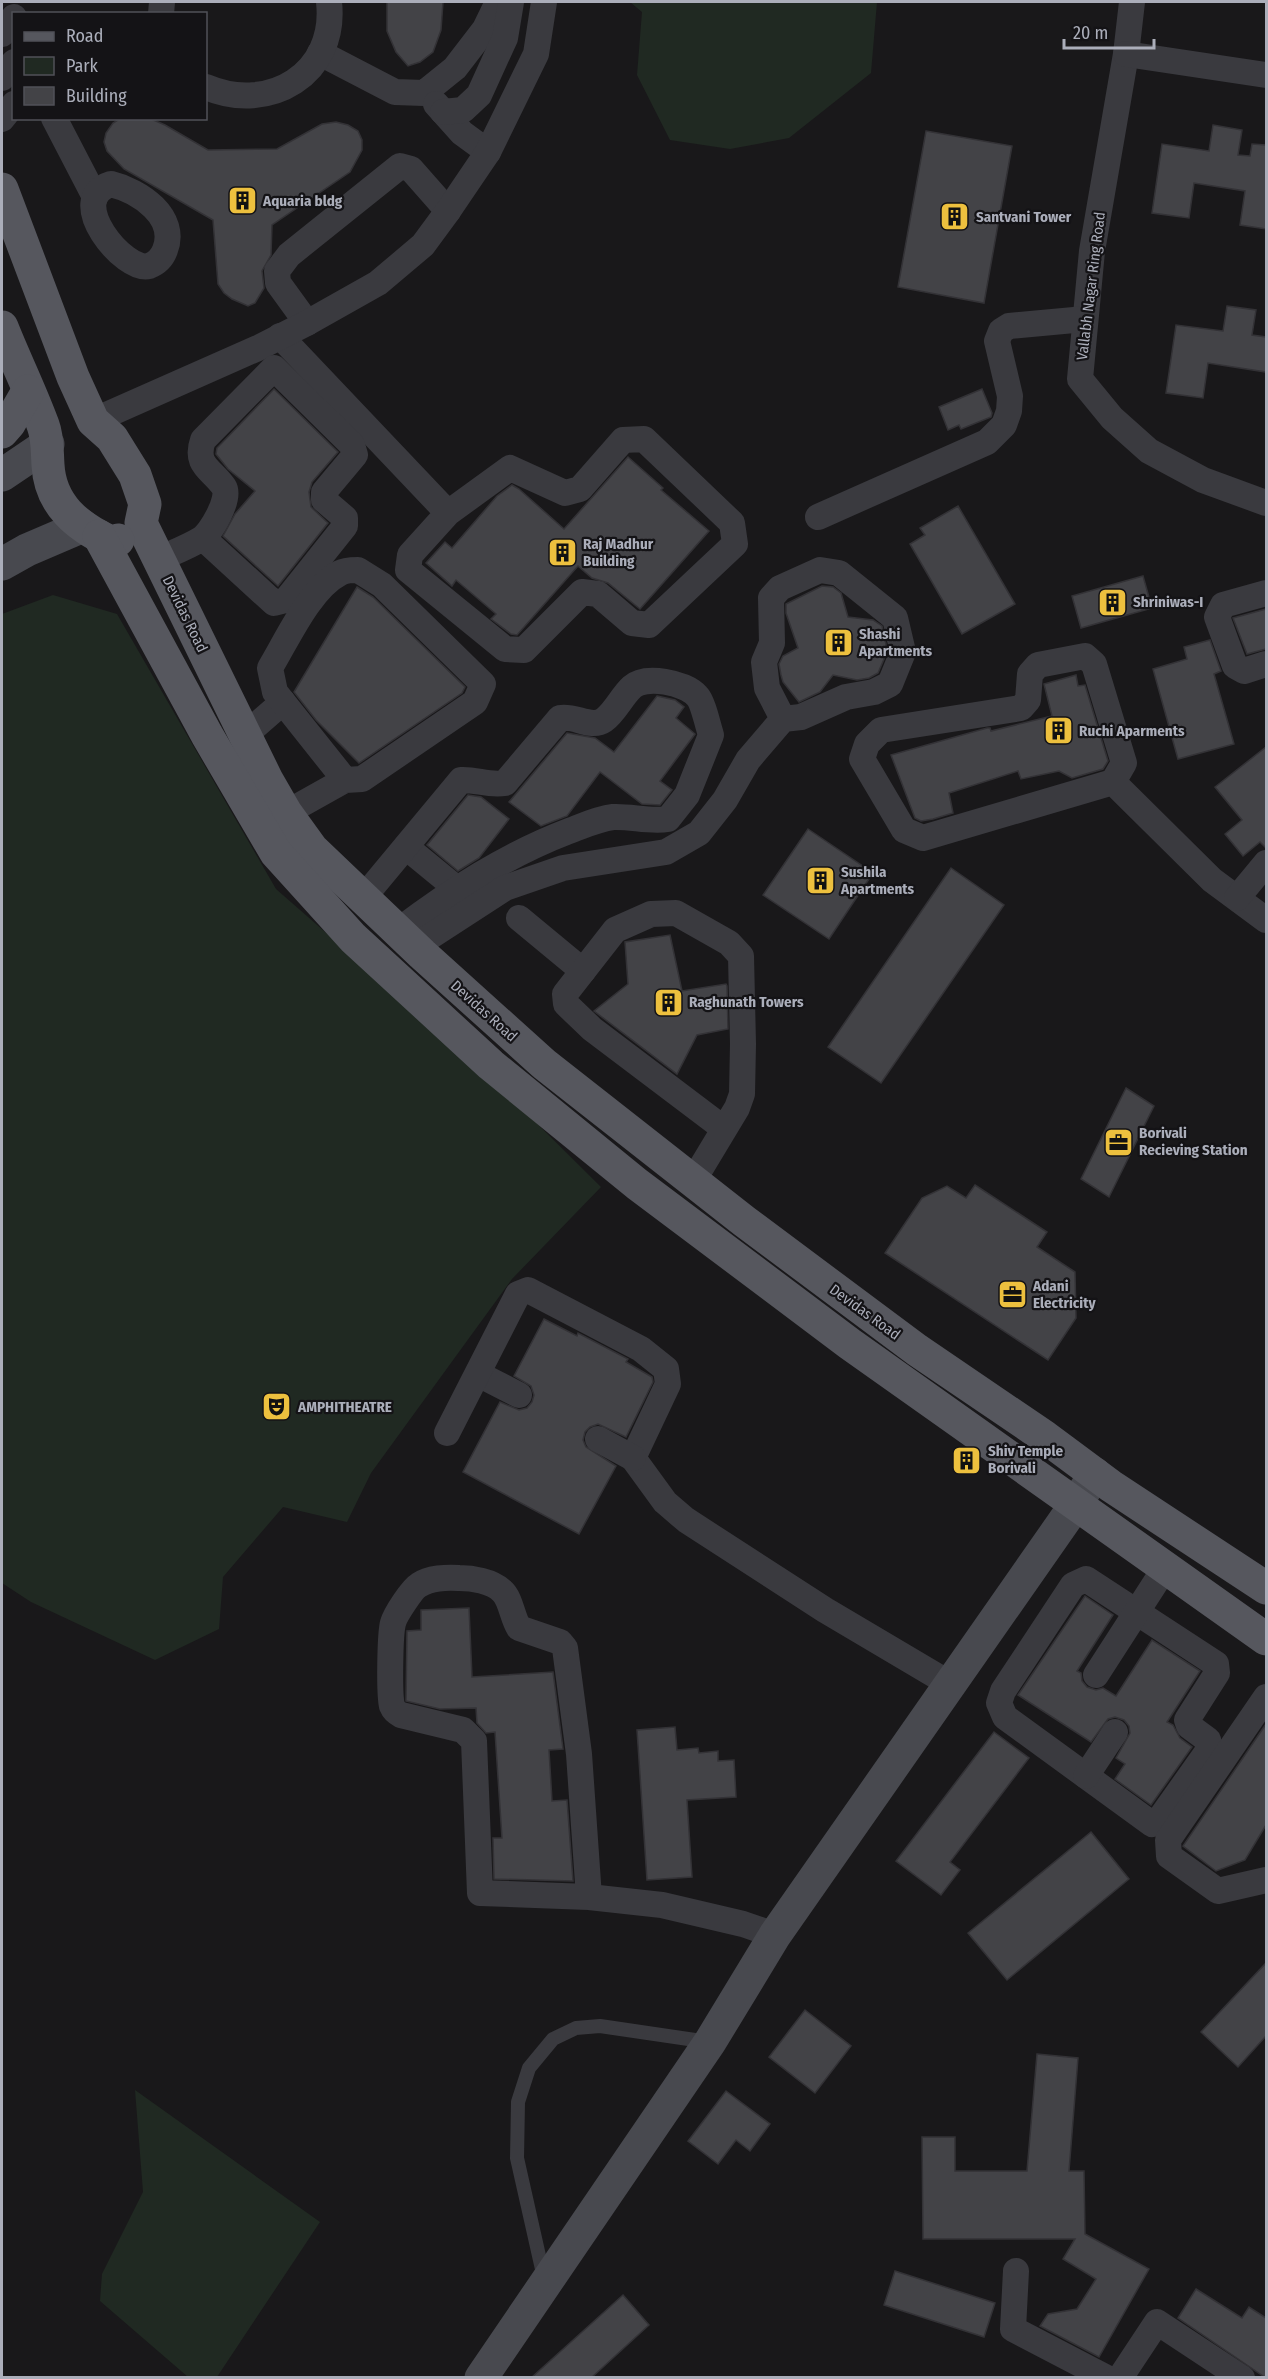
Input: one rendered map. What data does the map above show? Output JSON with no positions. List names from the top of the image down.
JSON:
{
  "streets": {
    "main road": ["Devidas Road"],
    "street": ["Vallabh Nagar Ring Road"]
  },
  "places": {
    "building": [
      "Aquaria bldg",
      "Santvani Tower",
      "Raj Madhur Building",
      "Shriniwas-I",
      "Shashi Apartments",
      "Ruchi Aparments",
      "Sushila Apartments",
      "Raghunath Towers",
      "Shiv Temple Borivali"
    ],
    "office": ["Borivali Recieving Station", "Adani Electricity"],
    "theatre": ["AMPHITHEATRE"]
  },
  "legend": ["Road", "Park", "Building"],
  "scale_bar": "20 m"
}
